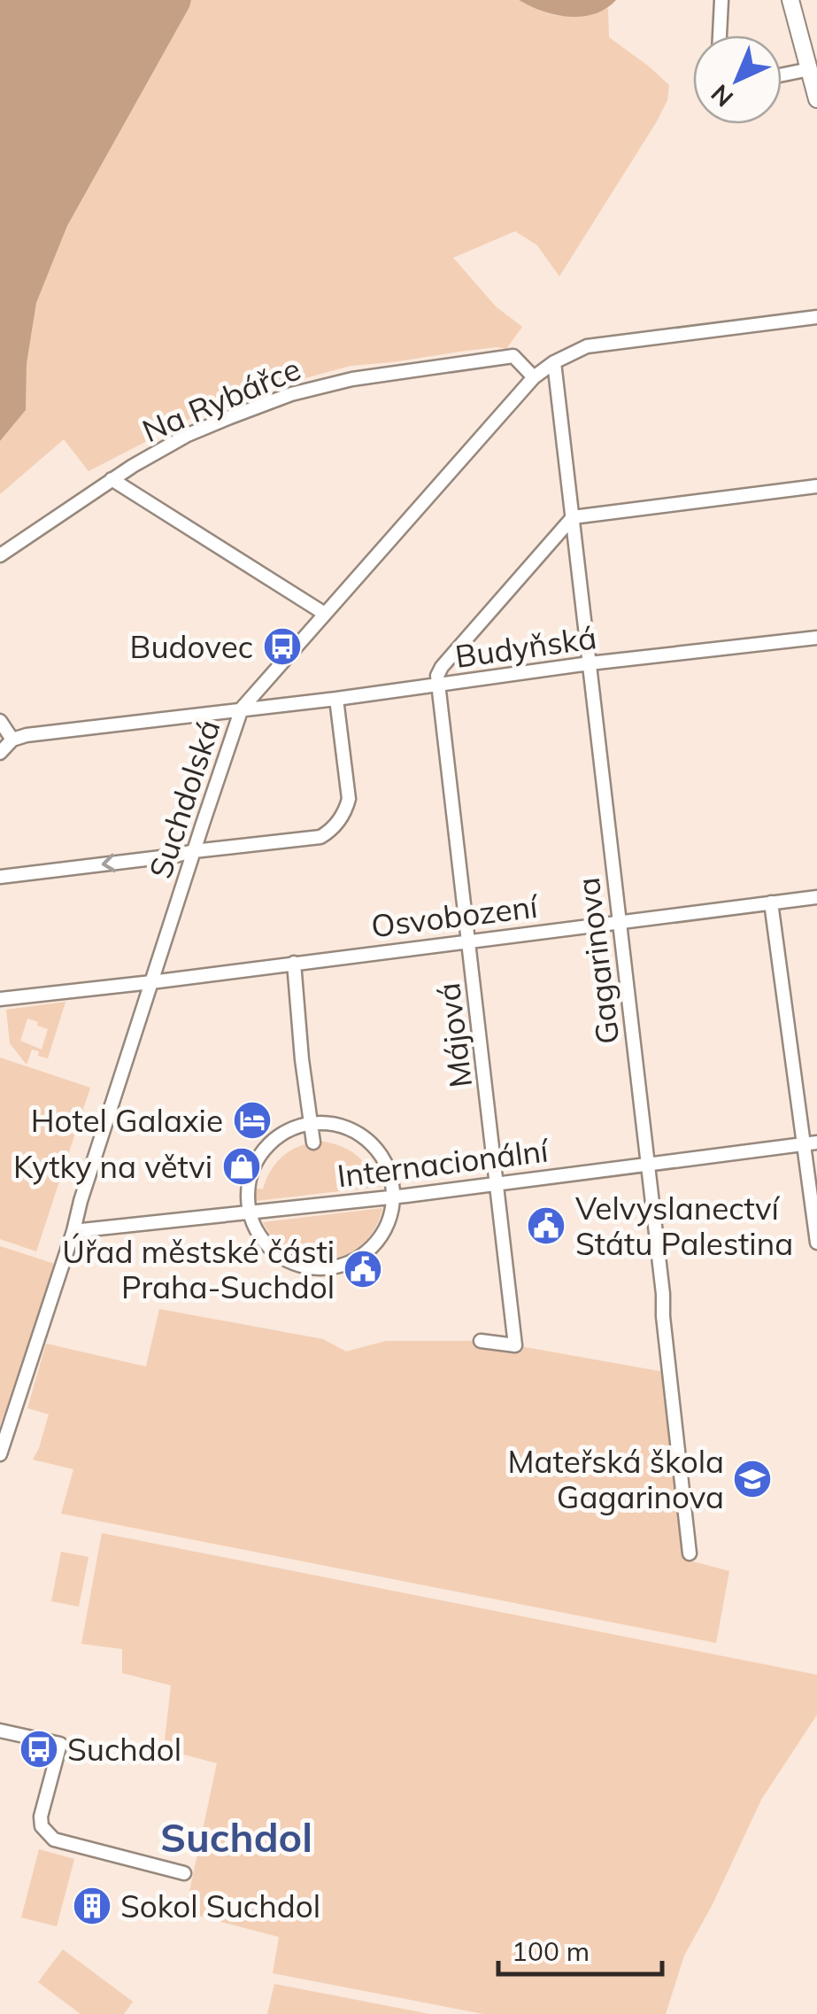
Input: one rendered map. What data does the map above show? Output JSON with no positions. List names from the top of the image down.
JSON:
{
  "streets": {
    "street": [
      "Na Rybářce",
      "Budyňská",
      "Suchdolská",
      "Osvobození",
      "Gagarinova",
      "Májová",
      "Internacionální"
    ]
  },
  "crossings": [
    ["Na Rybářce", "Suchdolská"],
    ["Budyňská", "Suchdolská"],
    ["Budyňská", "Gagarinova"],
    ["Budyňská", "Májová"],
    ["Suchdolská", "Osvobození"],
    ["Suchdolská", "Gagarinova"],
    ["Suchdolská", "Internacionální"],
    ["Osvobození", "Gagarinova"],
    ["Osvobození", "Májová"],
    ["Gagarinova", "Internacionální"],
    ["Májová", "Internacionální"]
  ],
  "districts": ["Suchdol"],
  "places": {
    "bus stop": ["Budovec", "Suchdol"],
    "hotel": ["Hotel Galaxie"],
    "shop": ["Kytky na větvi"],
    "public building": ["Velvyslanectví Státu Palestina", "Úřad městské části Praha-Suchdol"],
    "school or university": ["Mateřská škola Gagarinova"],
    "building": ["Sokol Suchdol"]
  },
  "scale_bar": "100 m",
  "north": "bottom left"
}
